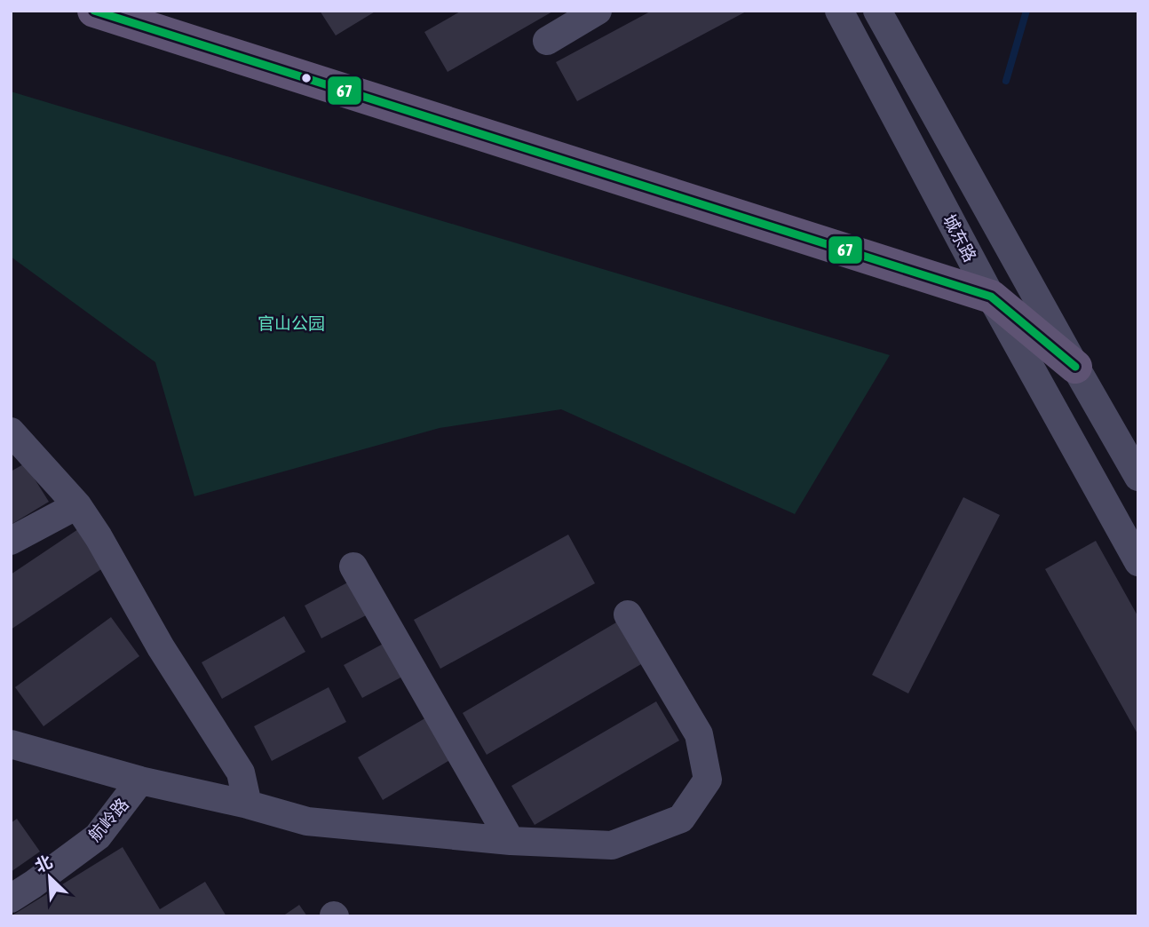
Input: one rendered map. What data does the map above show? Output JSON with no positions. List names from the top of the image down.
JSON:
{
  "streets": {
    "street": ["城东路", "航岭路"]
  },
  "parks": ["官山公园"],
  "lines": ["transit line 67"],
  "north": "top left"
}
